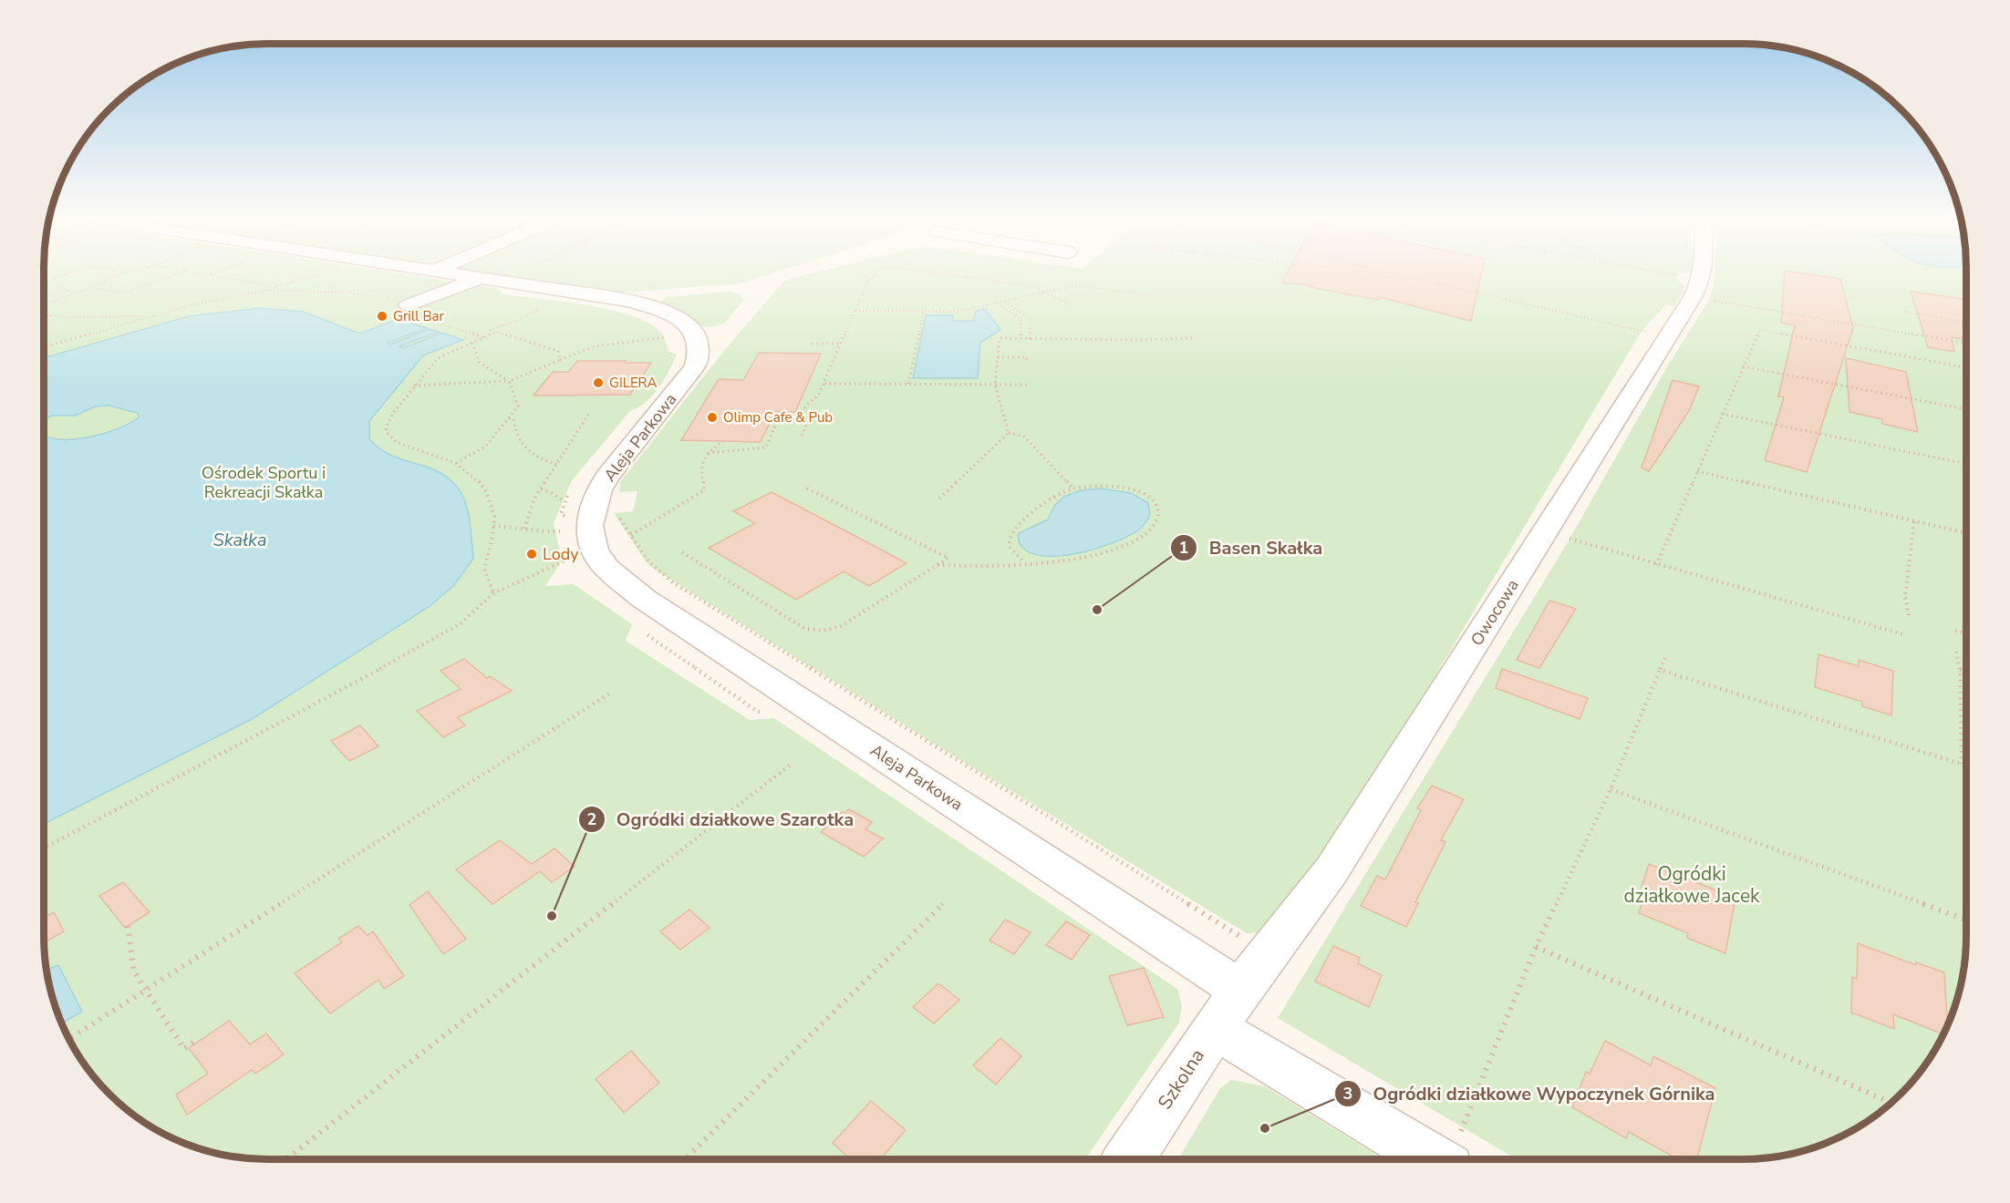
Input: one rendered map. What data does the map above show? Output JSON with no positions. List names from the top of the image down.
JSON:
{
  "streets": {
    "street": ["Aleja Parkowa", "Owocowa", "Szkolna"]
  },
  "crossings": [
    ["Aleja Parkowa", "Owocowa"],
    ["Aleja Parkowa", "Szkolna"],
    ["Owocowa", "Szkolna"]
  ],
  "water": ["Skałka"],
  "parks": ["Ośrodek Sportu i Rekreacji Skałka", "Ogródki działkowe Jacek"],
  "places": [
    "Grill Bar",
    "GILERA",
    "Olimp Cafe & Pub",
    "Lody",
    "Basen Skałka",
    "Ogródki działkowe Szarotka",
    "Ogródki działkowe Wypoczynek Górnika"
  ]
}
